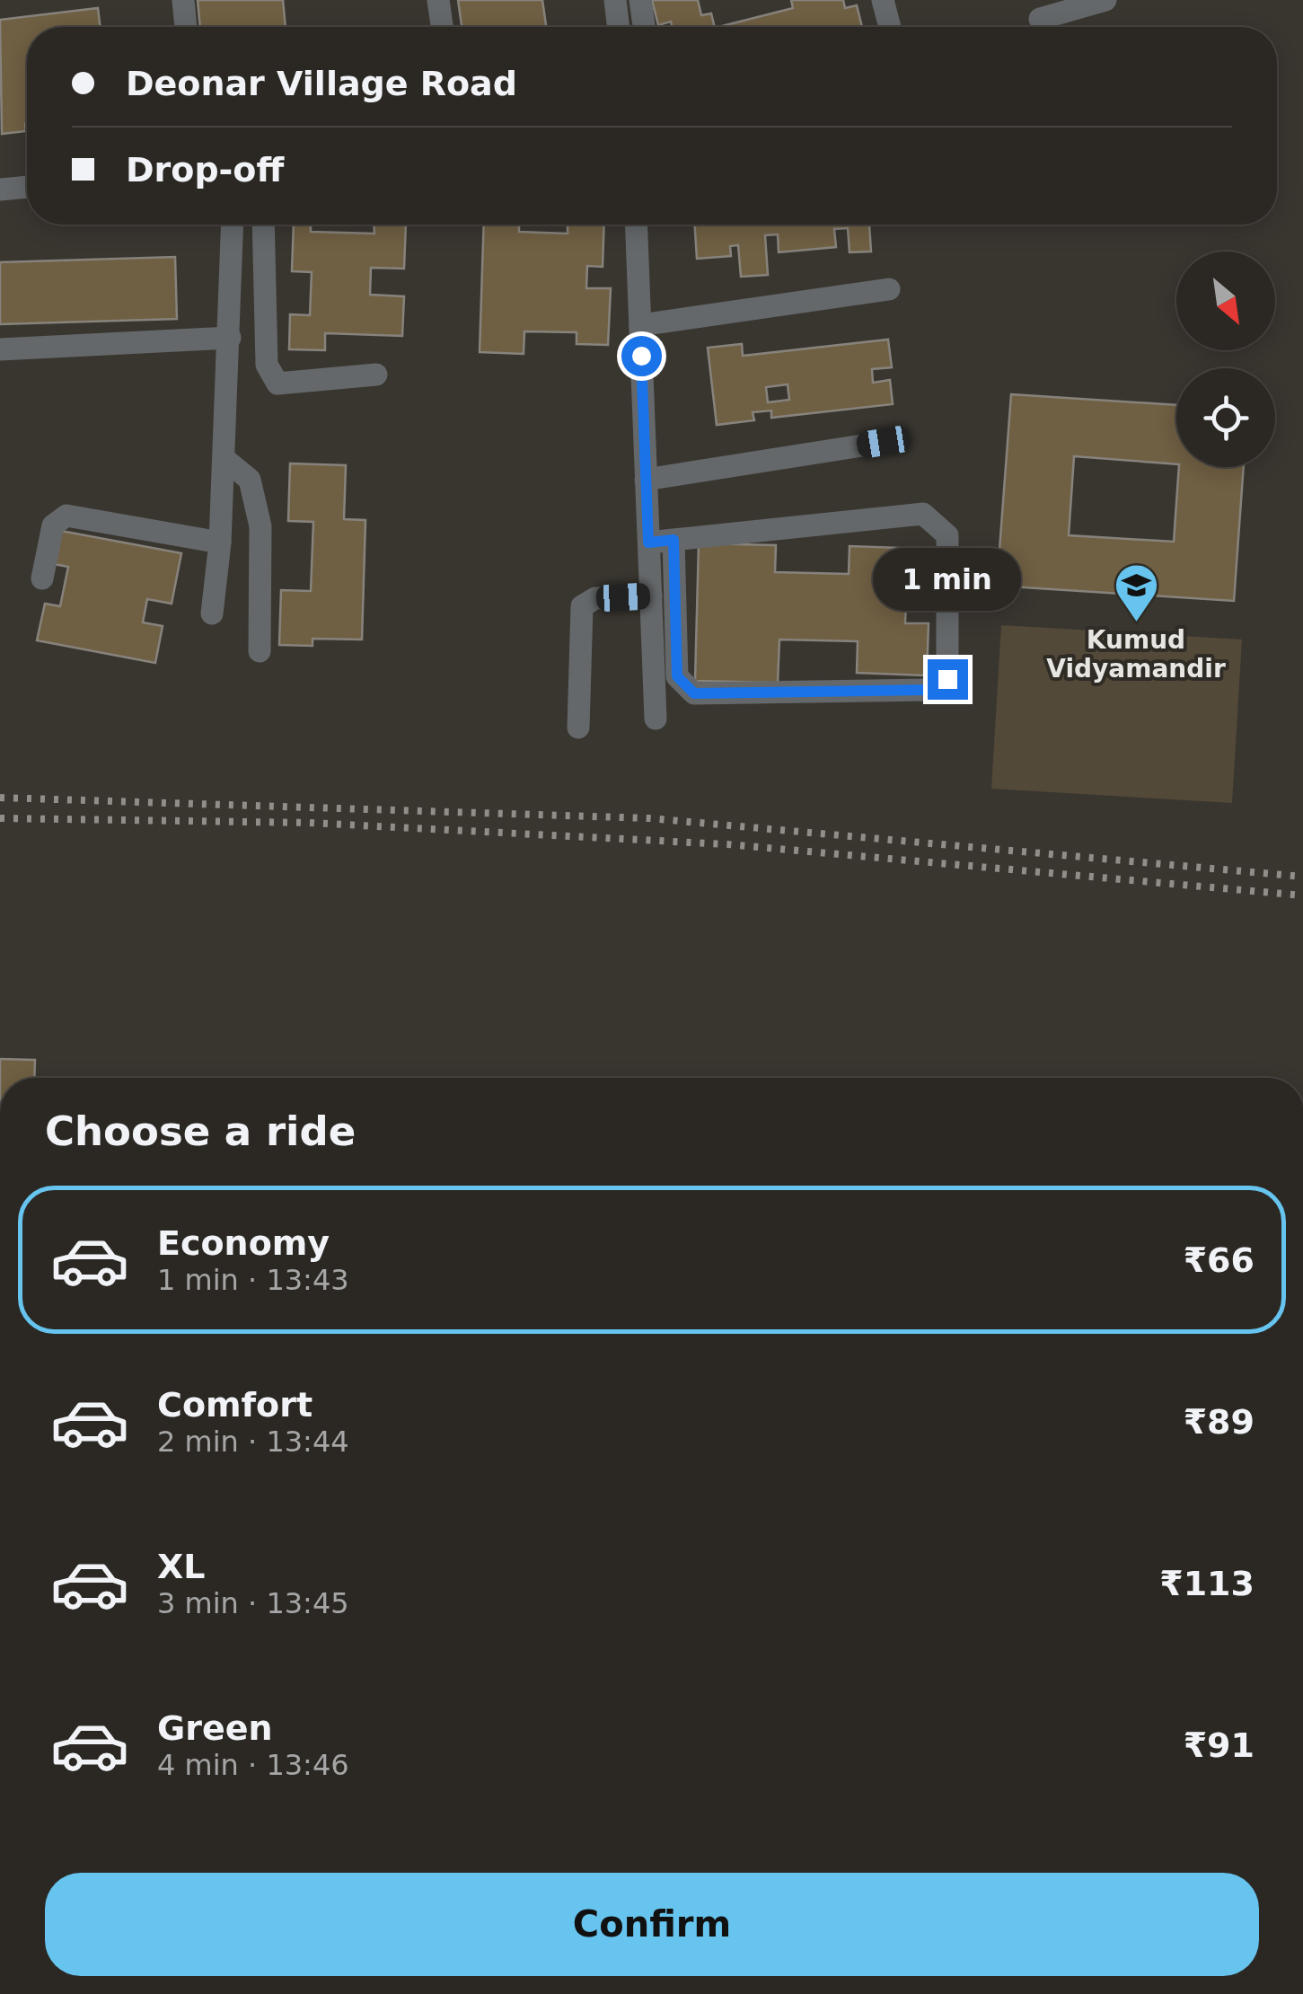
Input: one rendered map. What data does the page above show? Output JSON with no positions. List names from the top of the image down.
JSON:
{
  "places": {
    "school or university": ["Kumud Vidyamandir"]
  },
  "north": "bottom right",
  "page": {
    "banner": ["Deonar Village Road", "Drop-off"],
    "bubble": "1 min",
    "heading": "Choose a ride",
    "list": [
      {
        "name": "Economy",
        "note": "1 min · 13:43",
        "value": "₹66"
      },
      {
        "name": "Comfort",
        "note": "2 min · 13:44",
        "value": "₹89"
      },
      {
        "name": "XL",
        "note": "3 min · 13:45",
        "value": "₹113"
      },
      {
        "name": "Green",
        "note": "4 min · 13:46",
        "value": "₹91"
      }
    ],
    "buttons": "Confirm"
  }
}
